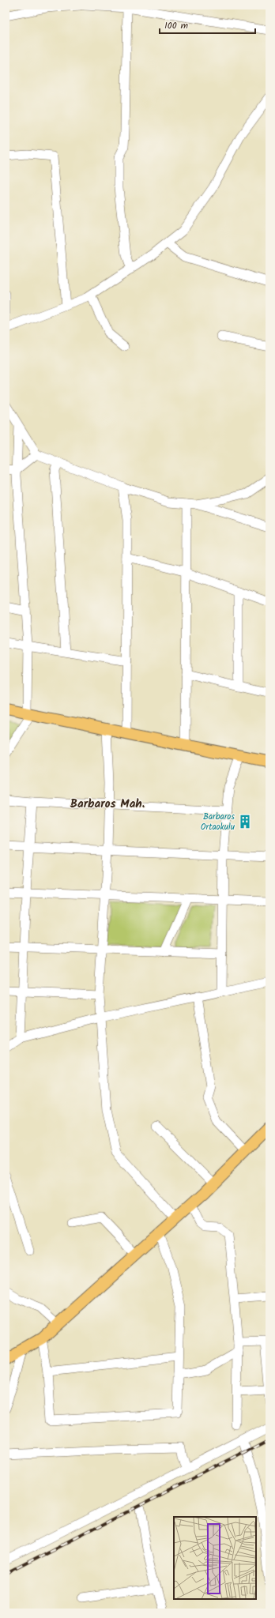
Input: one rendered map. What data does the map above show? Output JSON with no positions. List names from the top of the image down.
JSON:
{
  "districts": ["Barbaros Mah."],
  "places": {
    "building": ["Barbaros Ortaokulu"]
  },
  "scale_bar": "100 m"
}
